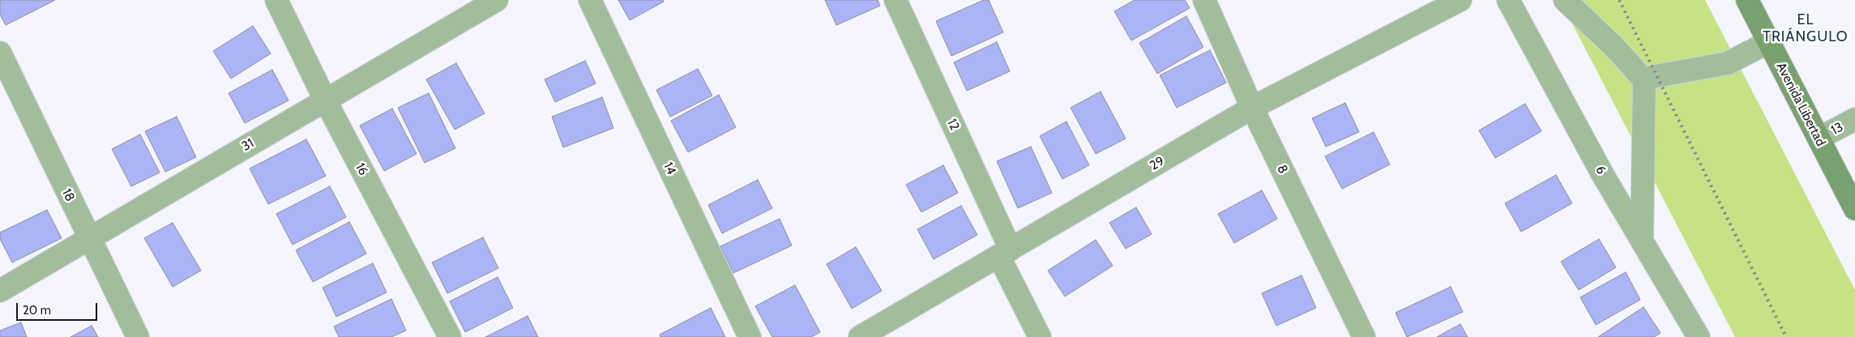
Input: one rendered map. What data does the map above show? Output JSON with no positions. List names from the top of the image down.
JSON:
{
  "streets": {
    "main road": ["Avenida Libertad"],
    "street": [
      "12",
      "13",
      "31",
      "29",
      "14",
      "16",
      "8",
      "6",
      "18"
    ]
  },
  "crossings": [
    ["Avenida Libertad", "13"],
    ["12", "29"],
    ["31", "16"],
    ["31", "18"],
    ["29", "8"]
  ],
  "districts": ["EL TRIÁNGULO"],
  "scale_bar": "20 m"
}
